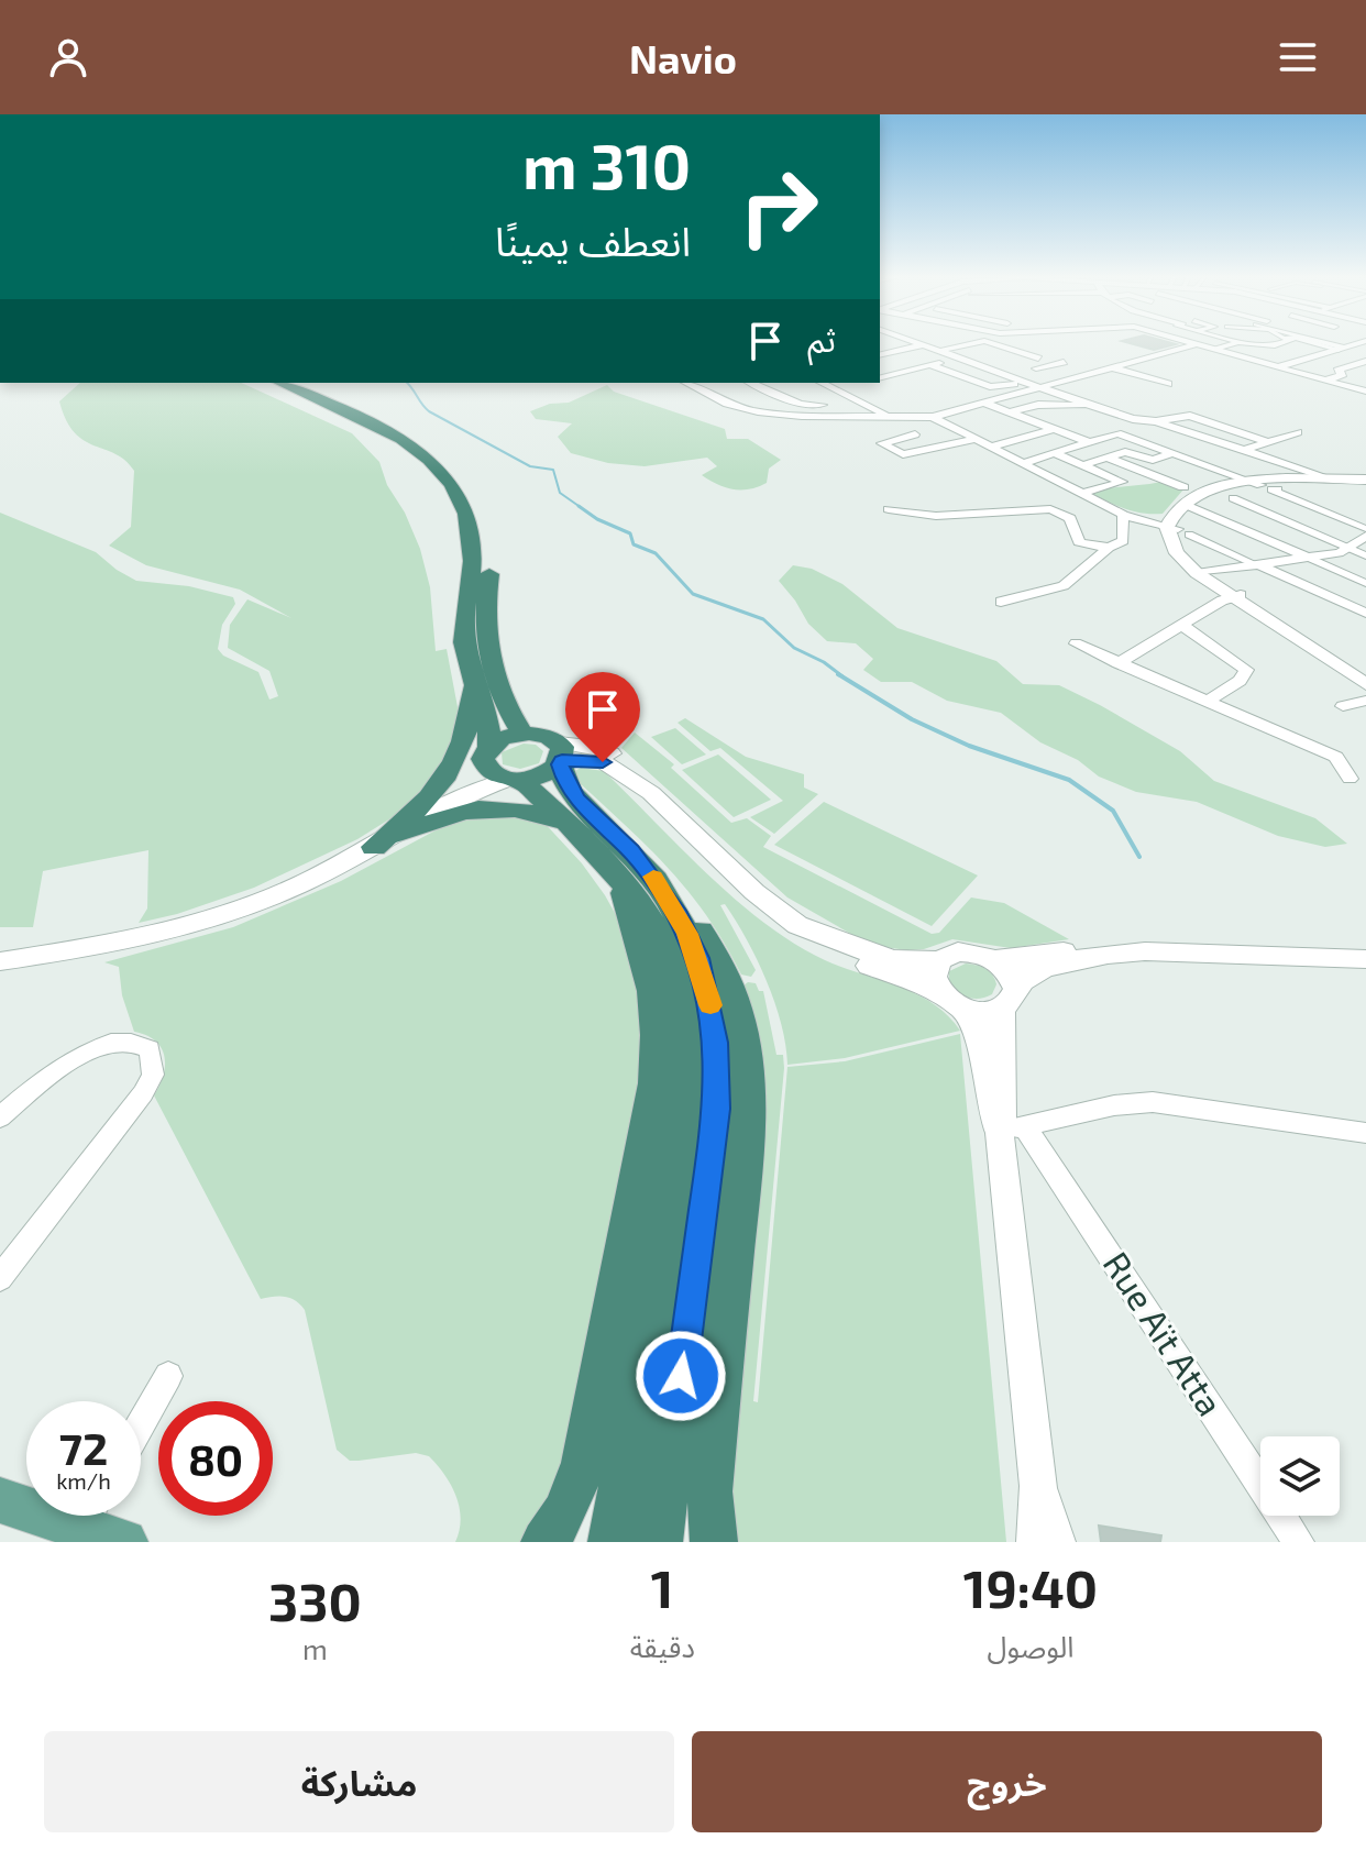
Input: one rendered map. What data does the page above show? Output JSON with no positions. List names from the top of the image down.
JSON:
{
  "streets": {
    "street": ["Rue Aït Atta"]
  },
  "page": {
    "header": "Navio",
    "turn": ["310 m", "انعطف يمينًا"],
    "then": "ثم",
    "speed": "72 km/h",
    "limit": "80",
    "eta": [
      "19:40",
      "الوصول",
      "1",
      "دقيقة",
      "330",
      "m"
    ],
    "buttons": ["خروج", "مشاركة"]
  }
}
